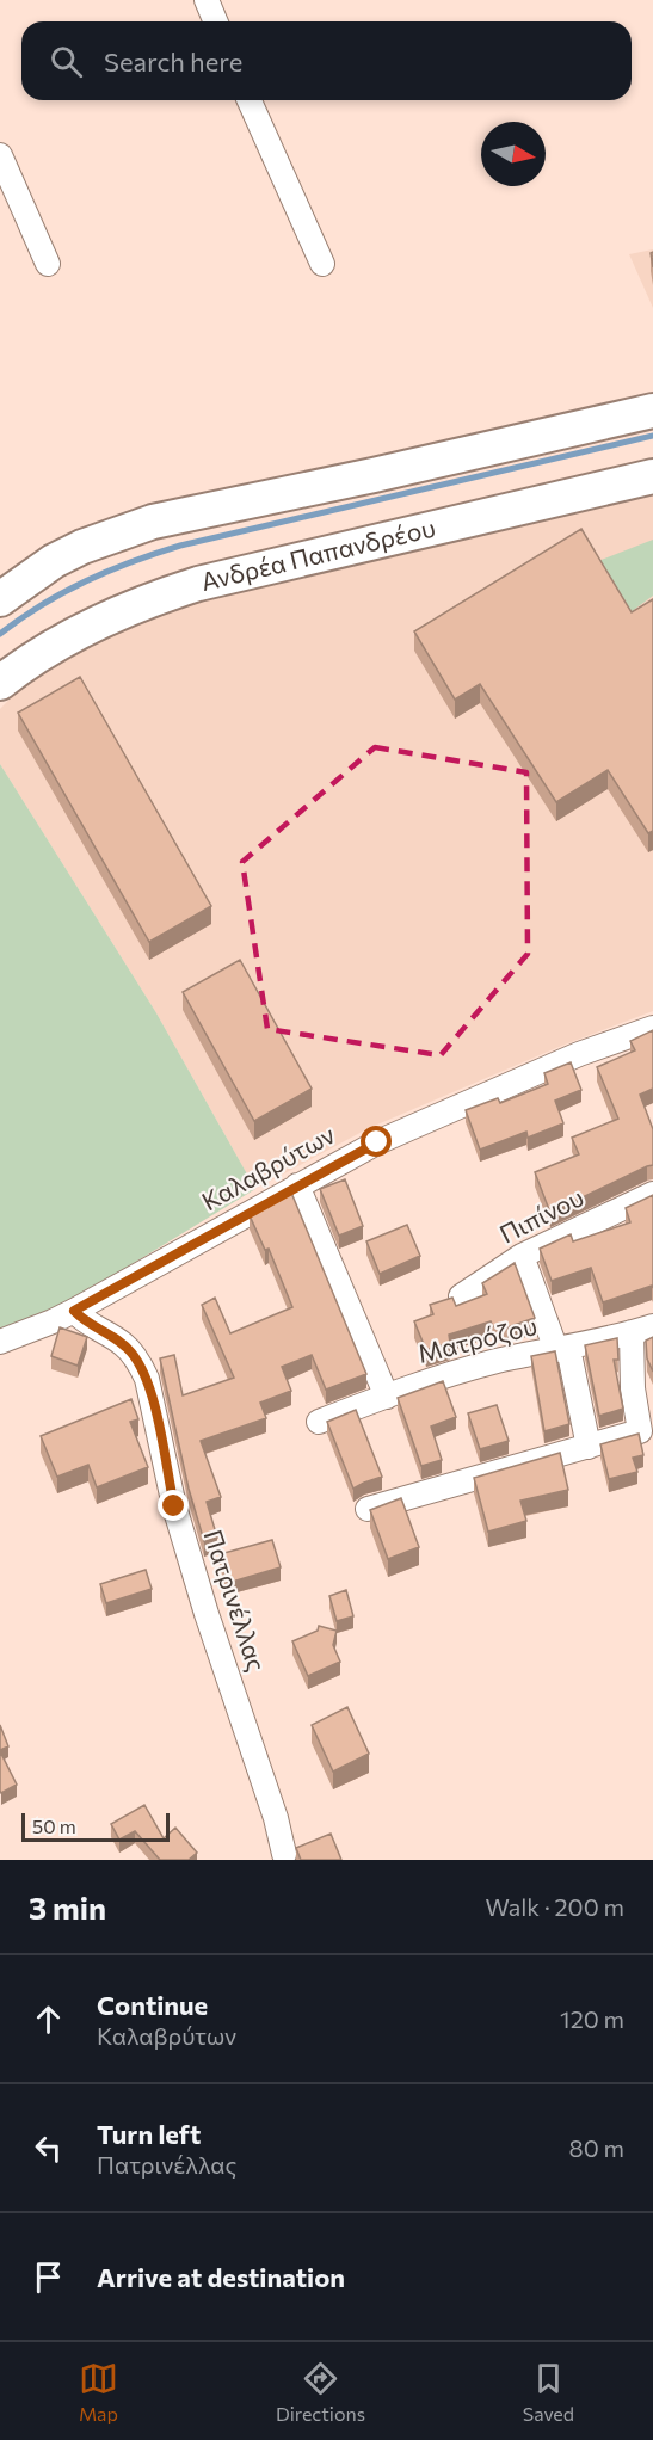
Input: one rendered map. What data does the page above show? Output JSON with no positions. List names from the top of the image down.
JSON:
{
  "streets": {
    "main road": ["Ανδρέα Παπανδρέου"],
    "street": [
      "Καλαβρύτων",
      "Πιπίνου",
      "Ματρόζου",
      "Πατρινέλλας"
    ]
  },
  "crossings": [
    ["Καλαβρύτων", "Πατρινέλλας"]
  ],
  "scale_bar": "50 m",
  "north": "right",
  "page": {
    "search": "Search here",
    "scale": "50 m",
    "heading": ["3 min", "Walk · 200 m"],
    "list": [
      ["Continue", "Καλαβρύτων", "120 m"],
      ["Turn left", "Πατρινέλλας", "80 m"],
      "Arrive at destination"
    ],
    "nav": ["Map", "Directions", "Saved"]
  }
}
